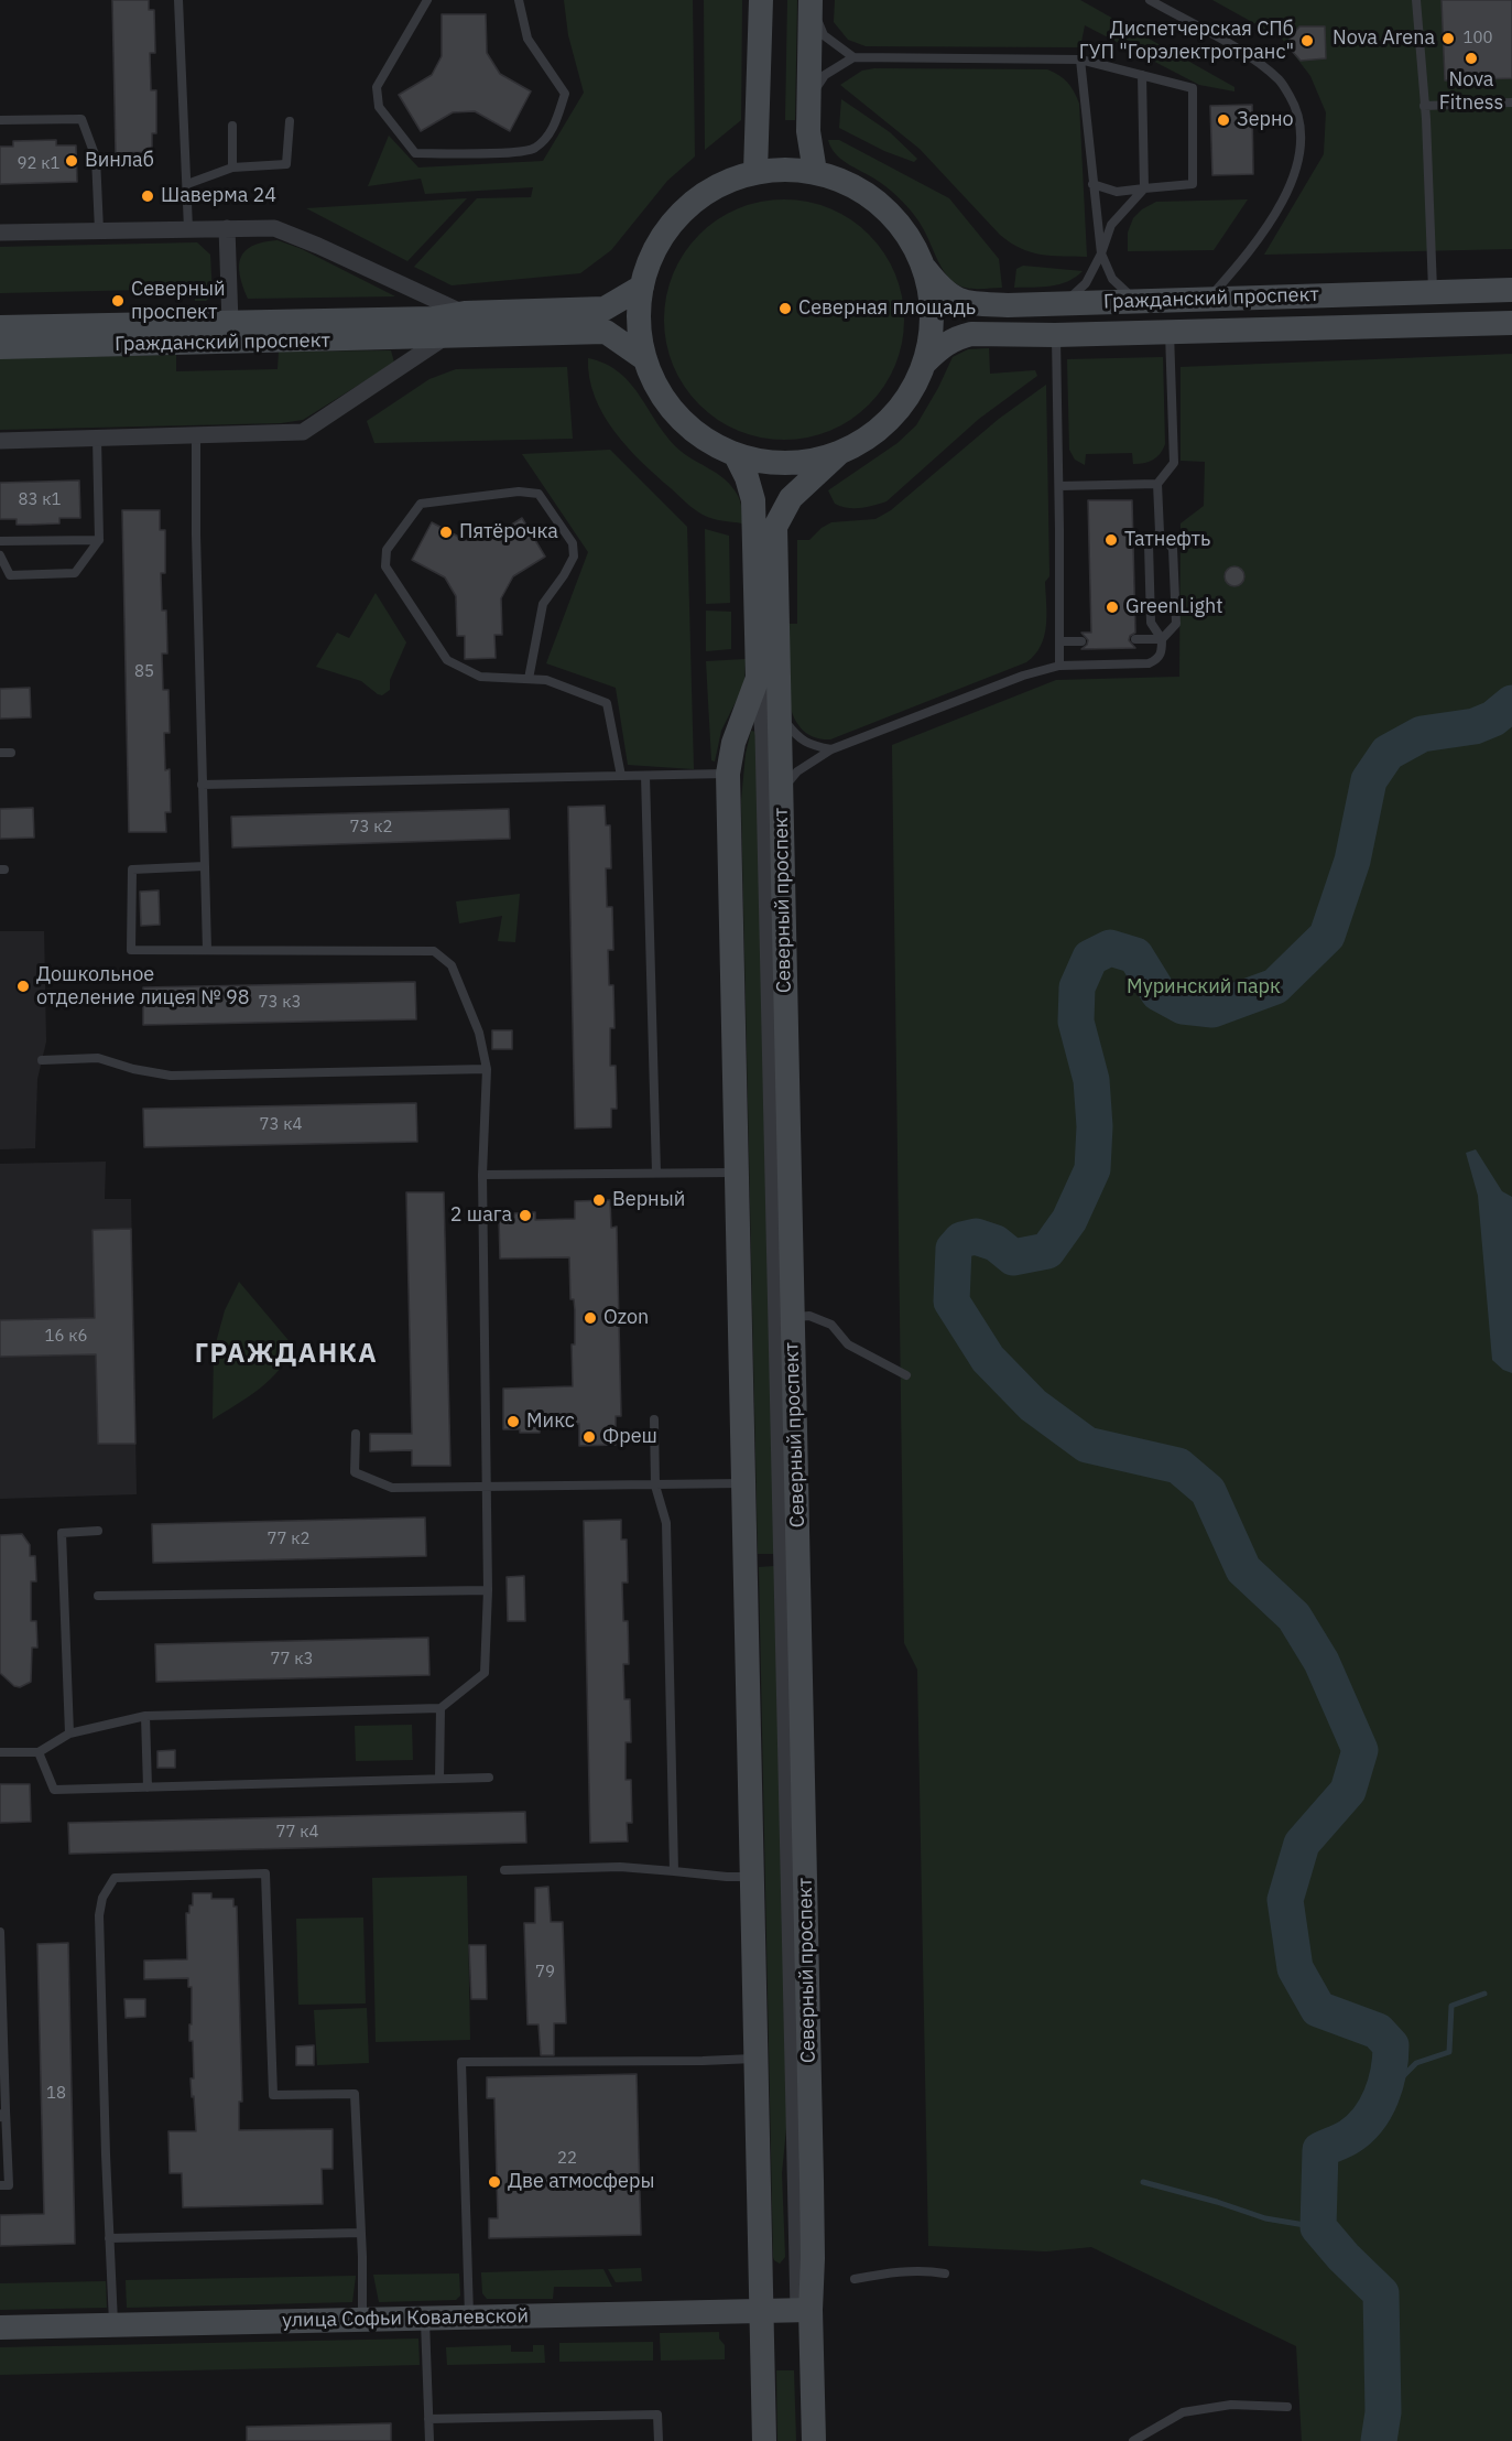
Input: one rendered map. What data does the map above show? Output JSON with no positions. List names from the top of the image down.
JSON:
{
  "streets": {
    "main road": ["Гражданский проспект", "Северный проспект", "улица Софьи Ковалевской"]
  },
  "crossings": [
    ["Северный проспект", "улица Софьи Ковалевской"]
  ],
  "districts": ["ГРАЖДАНКА"],
  "parks": ["Муринский парк"],
  "places": [
    "Nova Arena",
    "Диспетчерская СПб ГУП \"Горэлектротранс\"",
    "Nova Fitness",
    "Зерно",
    "Винлаб",
    "Шаверма 24",
    "Северный проспект",
    "Северная площадь",
    "Пятёрочка",
    "Татнефть",
    "GreenLight",
    "Дошкольное отделение лицея № 98",
    "Верный",
    "2 шага",
    "Ozon",
    "Микс",
    "Фреш",
    "Две атмосферы"
  ],
  "house_numbers": [
    "100",
    "92 к1",
    "83 к1",
    "85",
    "73 к2",
    "73 к3",
    "73 к4",
    "16 к6",
    "77 к2",
    "77 к3",
    "77 к4",
    "79",
    "18",
    "22"
  ]
}
